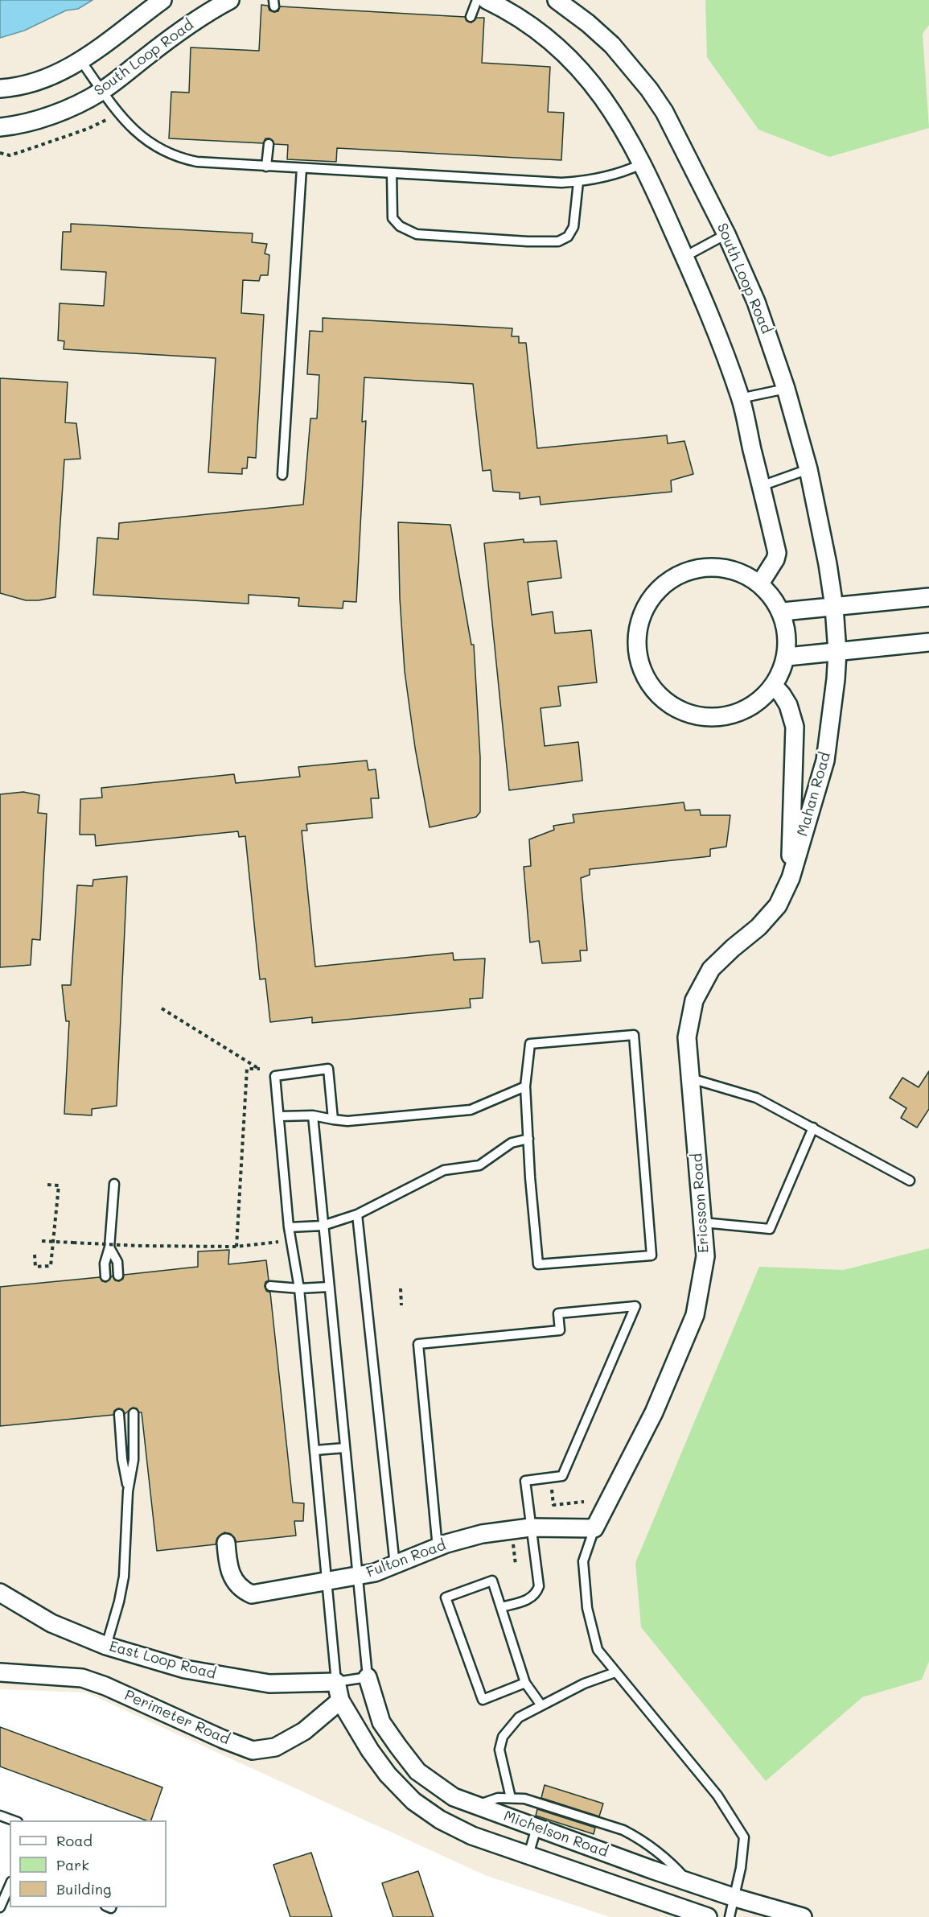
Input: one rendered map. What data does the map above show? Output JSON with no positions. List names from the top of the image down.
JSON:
{
  "streets": {
    "street": [
      "South Loop Road",
      "Mahan Road",
      "Ericsson Road",
      "Fulton Road",
      "East Loop Road",
      "Perimeter Road",
      "Michelson Road"
    ]
  },
  "crossings": [
    ["South Loop Road", "Mahan Road"],
    ["Mahan Road", "Ericsson Road"],
    ["Ericsson Road", "Fulton Road"],
    ["East Loop Road", "Michelson Road"],
    ["Perimeter Road", "Michelson Road"]
  ],
  "legend": ["Road", "Park", "Building"]
}
